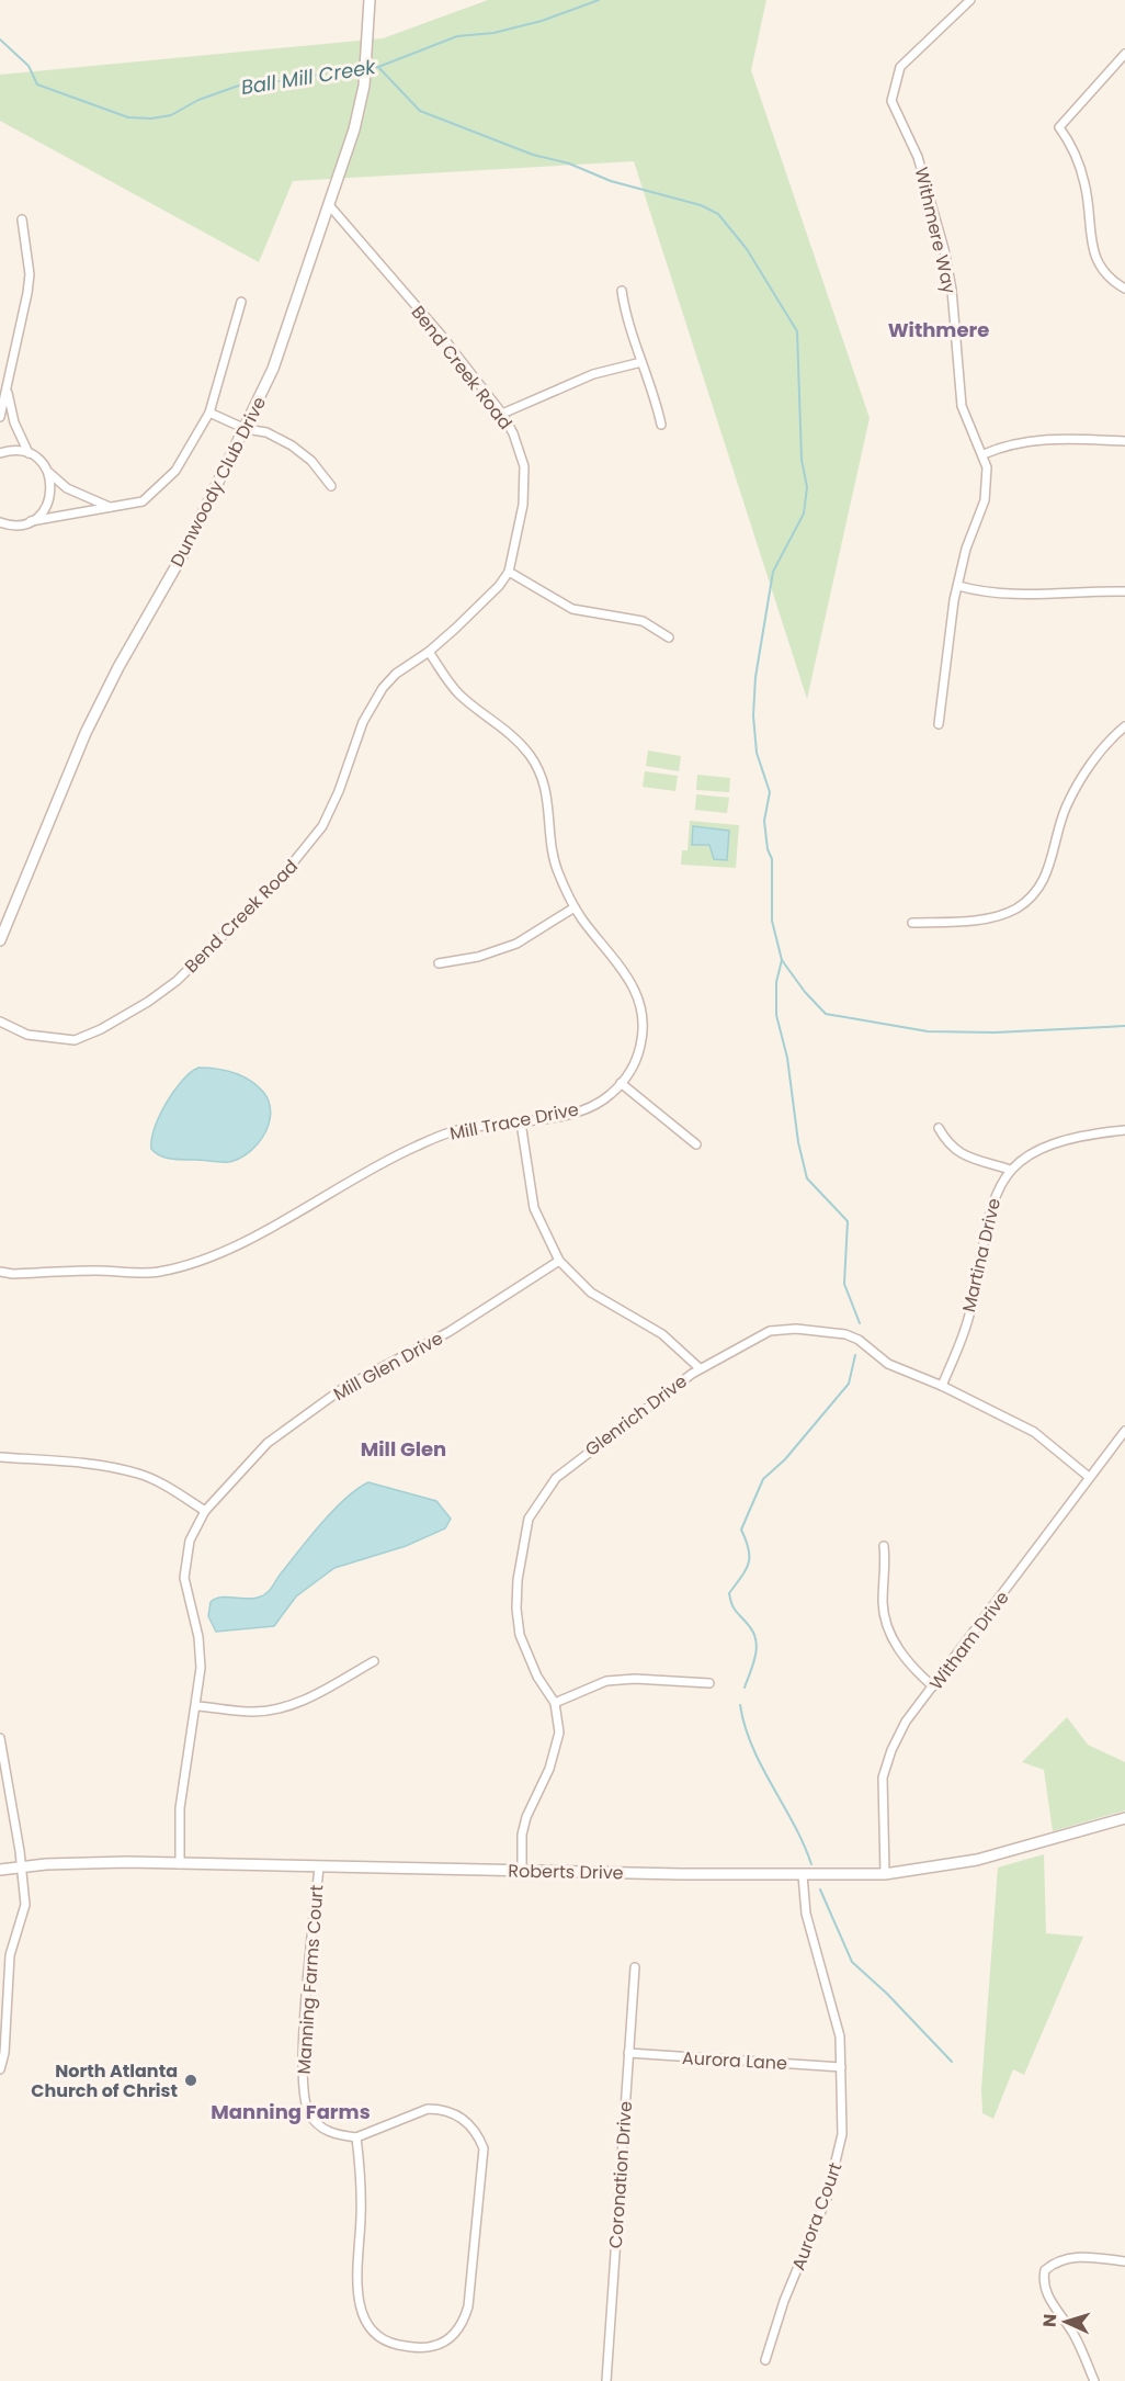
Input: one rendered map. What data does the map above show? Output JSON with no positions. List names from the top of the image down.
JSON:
{
  "streets": {
    "street": [
      "Withmere Way",
      "Bend Creek Road",
      "Dunwoody Club Drive",
      "Mill Trace Drive",
      "Martina Drive",
      "Mill Glen Drive",
      "Glenrich Drive",
      "Witham Drive",
      "Roberts Drive",
      "Manning Farms Court",
      "Aurora Lane",
      "Coronation Drive",
      "Aurora Court"
    ]
  },
  "crossings": [
    ["Bend Creek Road", "Dunwoody Club Drive"],
    ["Bend Creek Road", "Mill Trace Drive"],
    ["Martina Drive", "Glenrich Drive"],
    ["Mill Glen Drive", "Roberts Drive"],
    ["Glenrich Drive", "Witham Drive"],
    ["Glenrich Drive", "Roberts Drive"],
    ["Witham Drive", "Roberts Drive"],
    ["Roberts Drive", "Manning Farms Court"],
    ["Roberts Drive", "Aurora Court"],
    ["Aurora Lane", "Coronation Drive"],
    ["Aurora Lane", "Aurora Court"]
  ],
  "districts": ["Withmere", "Mill Glen", "Manning Farms"],
  "water": ["Ball Mill Creek"],
  "places": ["North Atlanta Church of Christ"],
  "north": "left"
}
